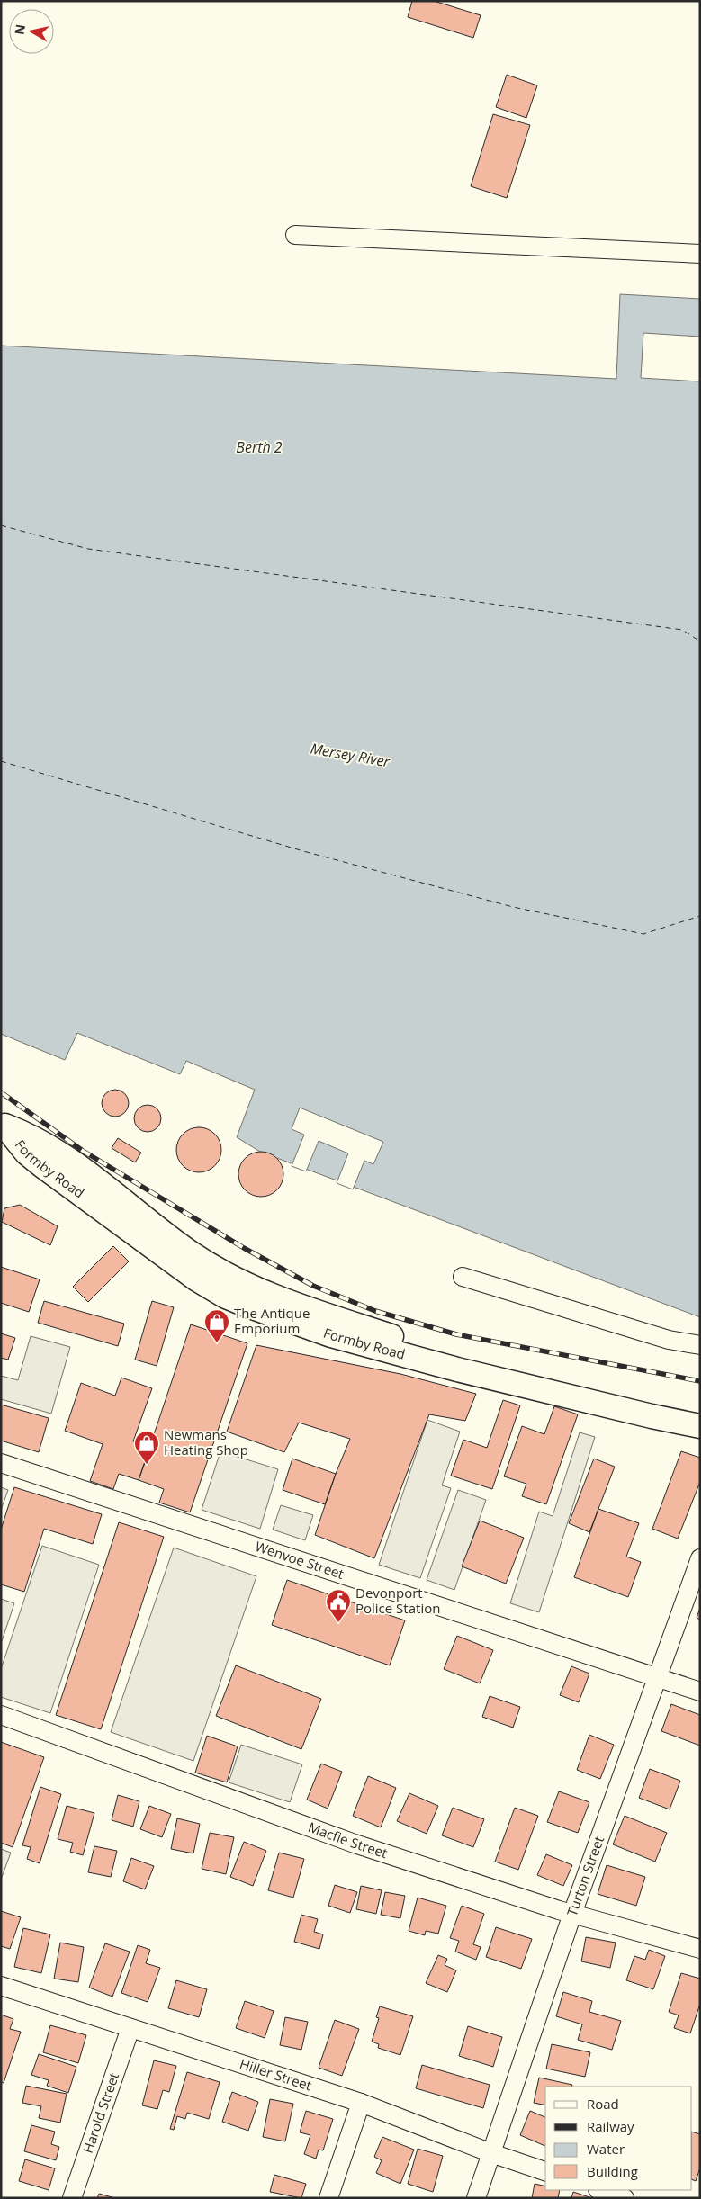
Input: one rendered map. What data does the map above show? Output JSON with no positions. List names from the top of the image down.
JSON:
{
  "streets": {
    "main road": ["Formby Road"],
    "street": [
      "Wenvoe Street",
      "Macfie Street",
      "Turton Street",
      "Hiller Street",
      "Harold Street"
    ]
  },
  "crossings": [
    ["Wenvoe Street", "Turton Street"],
    ["Macfie Street", "Turton Street"],
    ["Turton Street", "Hiller Street"],
    ["Hiller Street", "Harold Street"]
  ],
  "water": ["Berth 2", "Mersey River"],
  "places": {
    "shop": ["The Antique Emporium", "Newmans Heating Shop"],
    "public building": ["Devonport Police Station"]
  },
  "legend": [
    "Road",
    "Railway",
    "Water",
    "Building"
  ],
  "north": "left"
}
